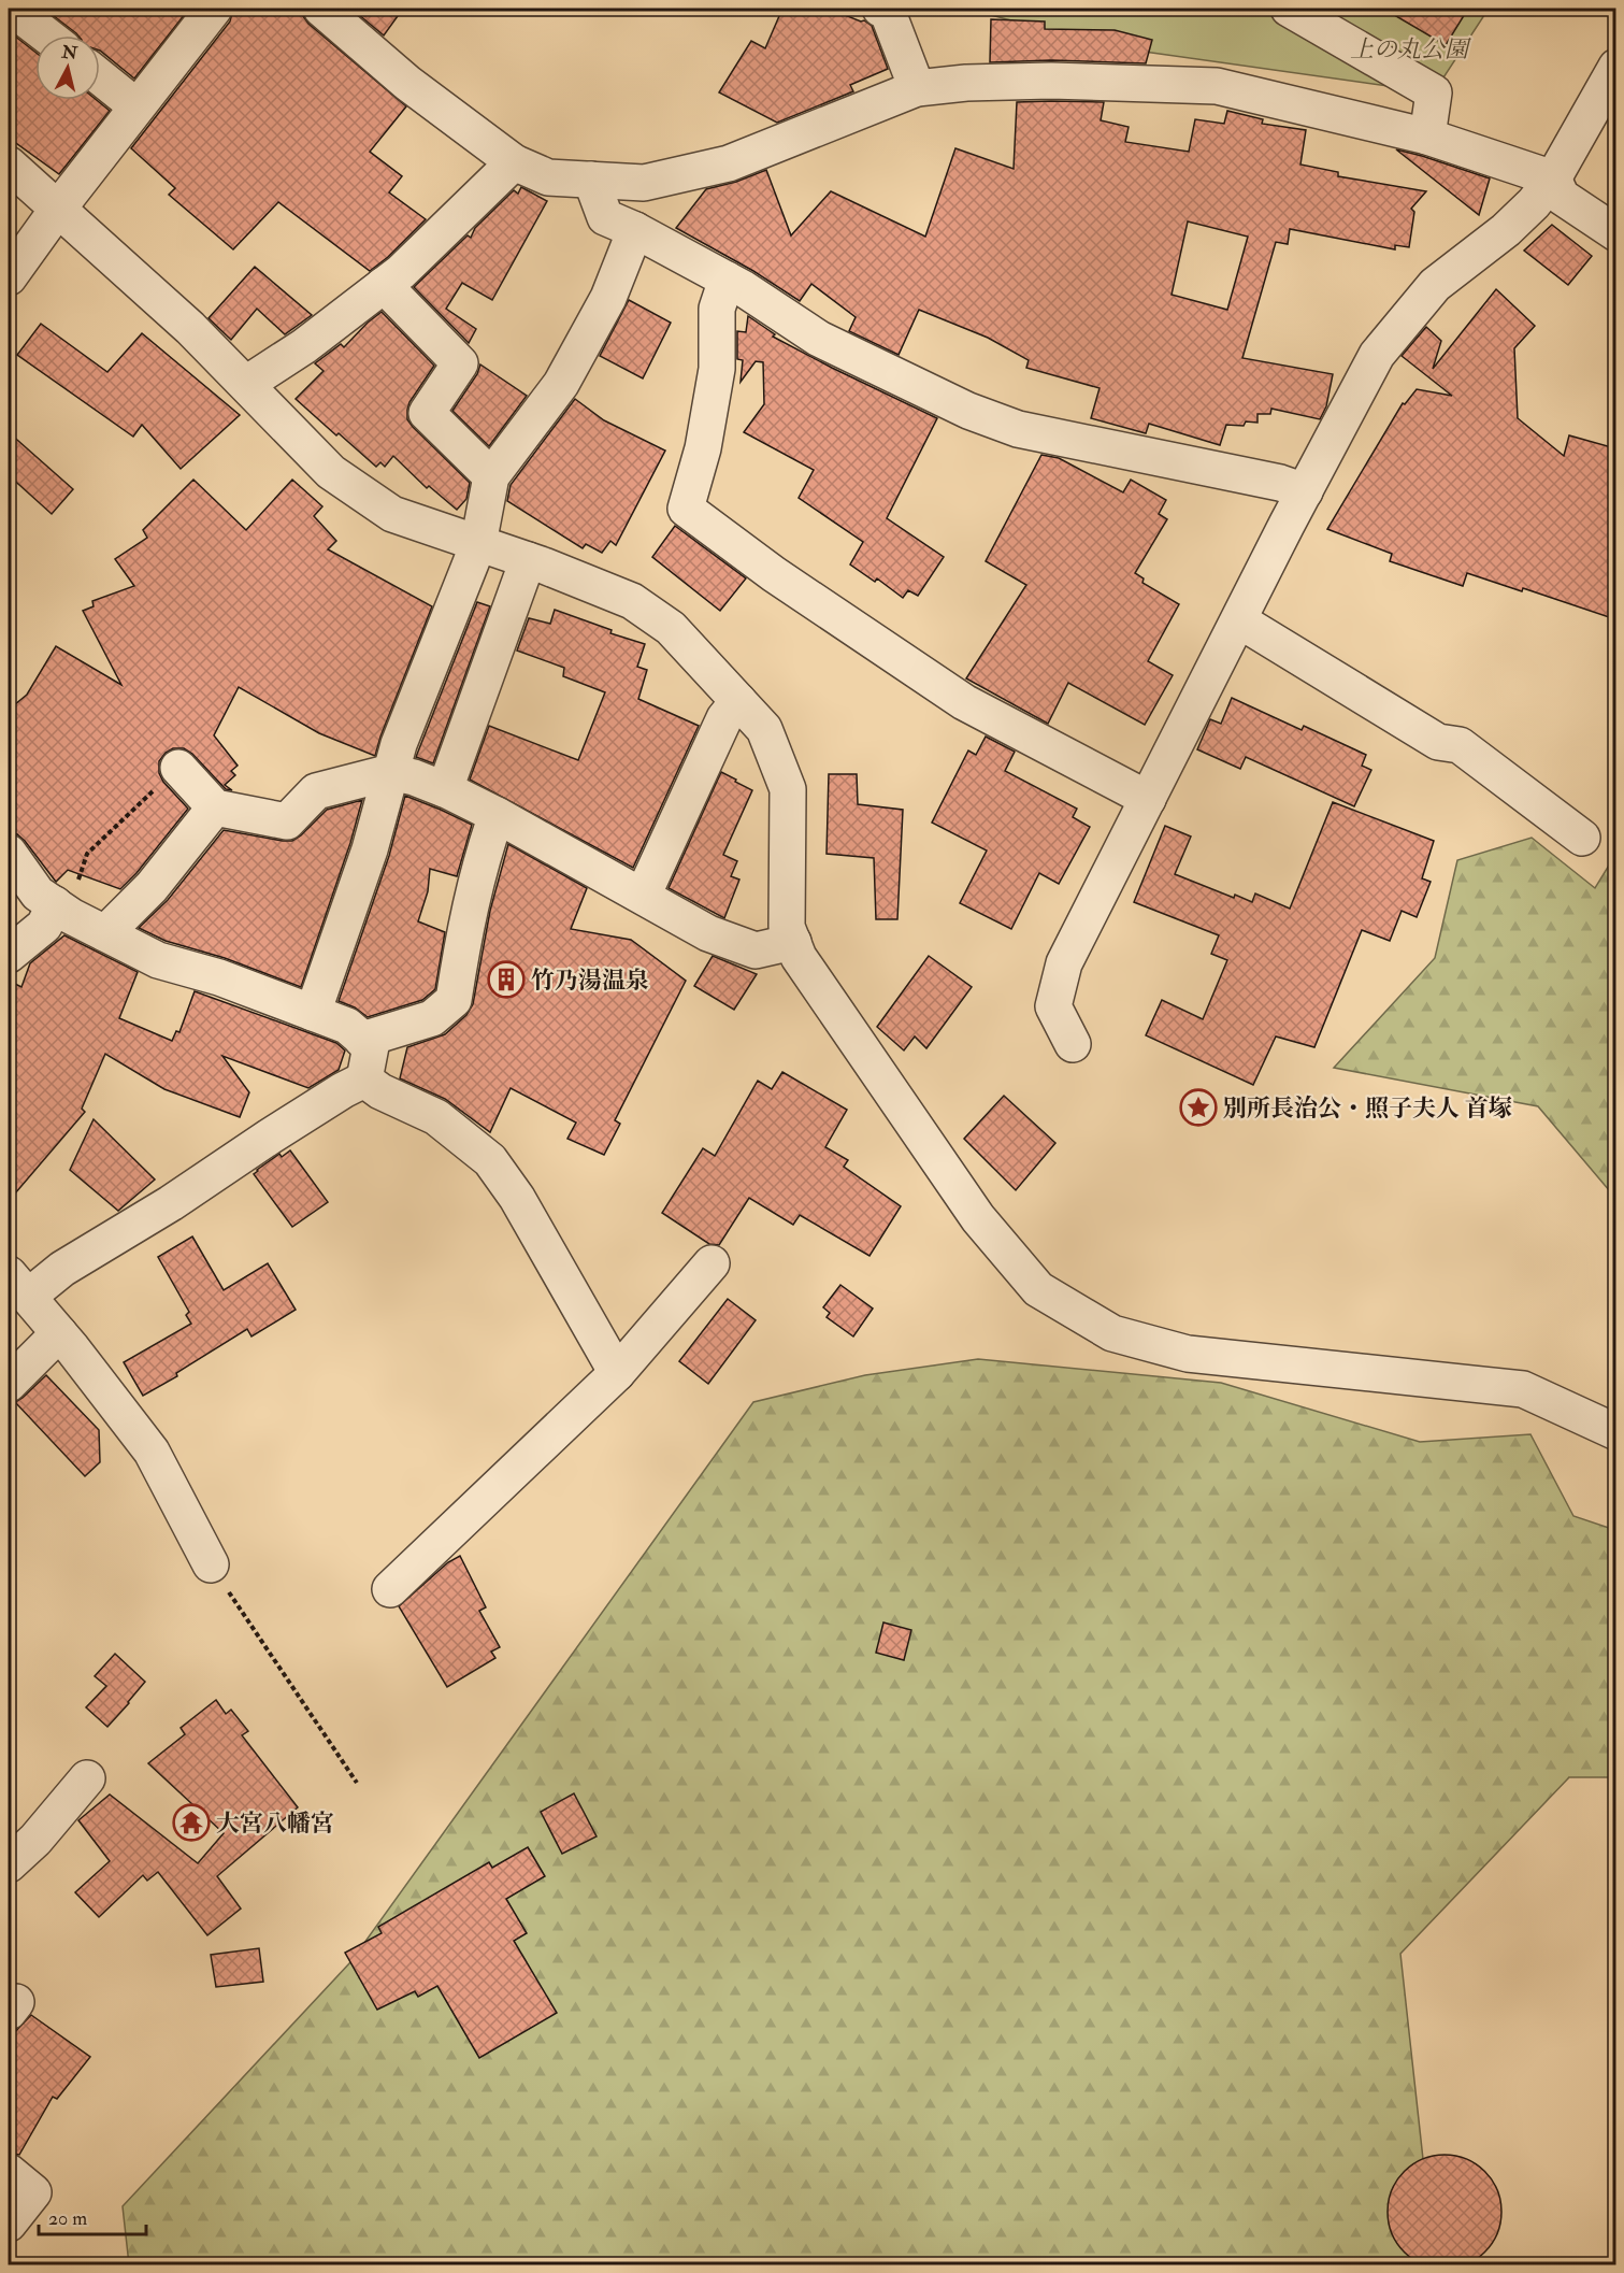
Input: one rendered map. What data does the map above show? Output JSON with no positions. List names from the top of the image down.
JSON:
{
  "parks": ["上の丸公園"],
  "places": {
    "building": ["竹乃湯温泉"],
    "place": ["別所長治公・照子夫人 首塚"],
    "temple": ["大宮八幡宮"]
  },
  "scale_bar": "20 m",
  "north": "top"
}
